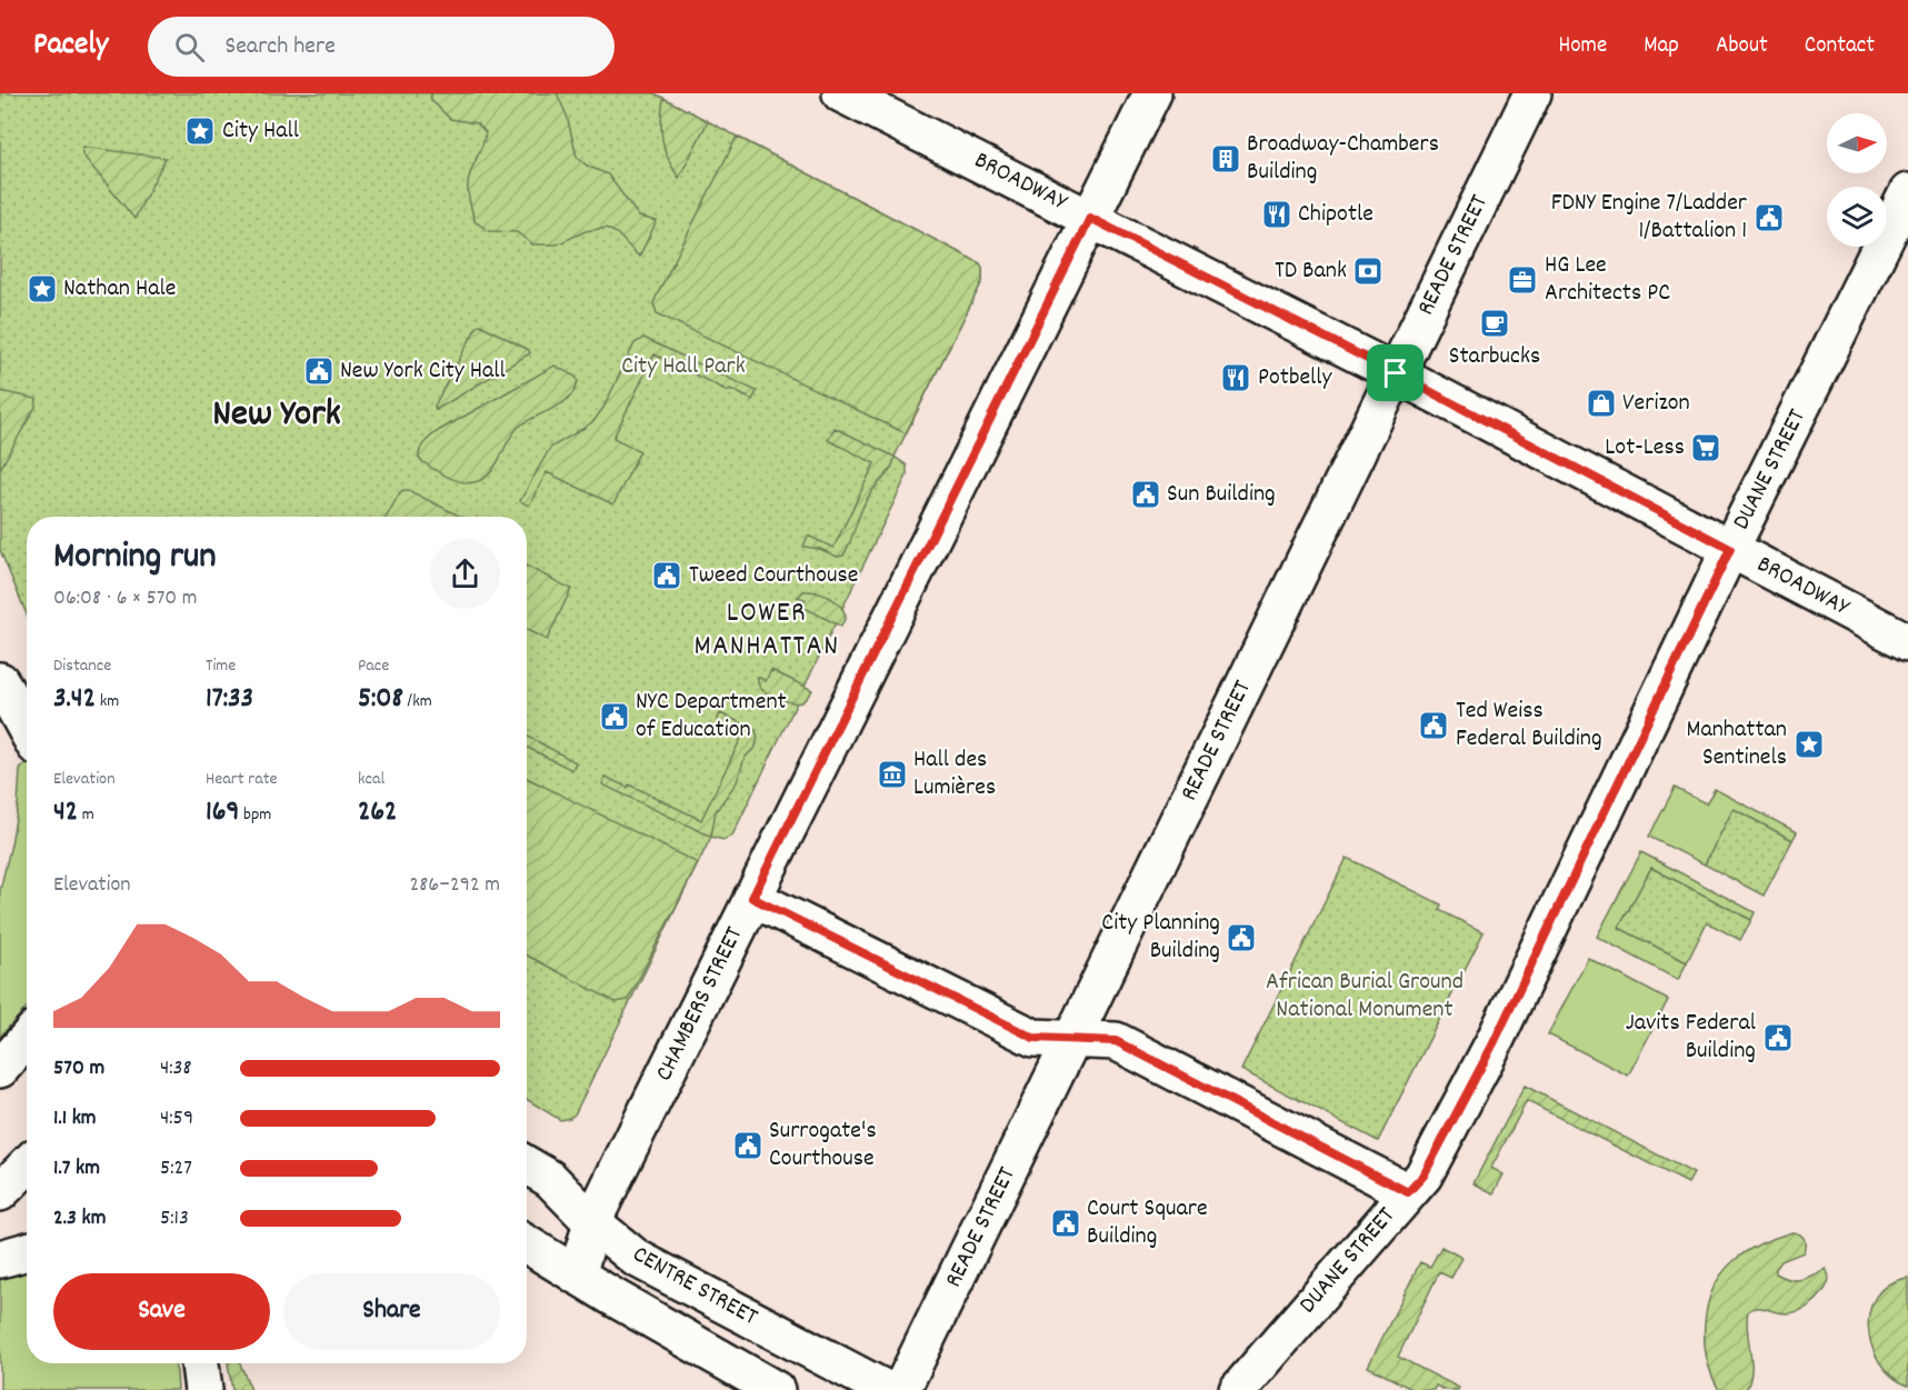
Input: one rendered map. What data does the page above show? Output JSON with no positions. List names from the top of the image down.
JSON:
{
  "streets": {
    "street": [
      "BROADWAY",
      "READE STREET",
      "DUANE STREET",
      "CHAMBERS STREET",
      "CENTRE STREET"
    ]
  },
  "crossings": [
    ["BROADWAY", "READE STREET"],
    ["BROADWAY", "DUANE STREET"],
    ["BROADWAY", "CHAMBERS STREET"],
    ["CHAMBERS STREET", "CENTRE STREET"]
  ],
  "districts": ["New York", "LOWER MANHATTAN"],
  "parks": ["City Hall Park", "African Burial Ground National Monument"],
  "places": {
    "place": ["City Hall", "Nathan Hale", "Manhattan Sentinels"],
    "building": ["Broadway-Chambers Building"],
    "restaurant": ["Chipotle", "Potbelly"],
    "public building": [
      "FDNY Engine 7/Ladder 1/Battalion 1",
      "New York City Hall",
      "Sun Building",
      "Tweed Courthouse",
      "NYC Department of Education",
      "Ted Weiss Federal Building",
      "City Planning Building",
      "Javits Federal Building",
      "Surrogate's Courthouse",
      "Court Square Building"
    ],
    "bank": ["TD Bank"],
    "office": ["HG Lee Architects PC"],
    "cafe": ["Starbucks"],
    "shop": ["Verizon"],
    "supermarket": ["Lot-Less"],
    "museum": ["Hall des Lumières"]
  },
  "north": "right",
  "page": {
    "header": "Pacely",
    "search": "Search here",
    "nav": [
      "Home",
      "Map",
      "About",
      "Contact"
    ],
    "heading": ["Morning run", "06:08 · 6 × 570 m"],
    "stats": [
      ["Distance", "3.42 km"],
      ["Time", "17:33"],
      ["Pace", "5:08 /km"],
      ["Elevation", "42 m"],
      ["Heart rate", "169 bpm"],
      ["kcal", "262"]
    ],
    "chart": ["Elevation", "286–292 m"],
    "list": [
      {
        "name": "570 m",
        "note": "4:38"
      },
      {
        "name": "1.1 km",
        "note": "4:59"
      },
      {
        "name": "1.7 km",
        "note": "5:27"
      },
      {
        "name": "2.3 km",
        "note": "5:13"
      }
    ],
    "buttons": ["Save", "Share"]
  }
}
